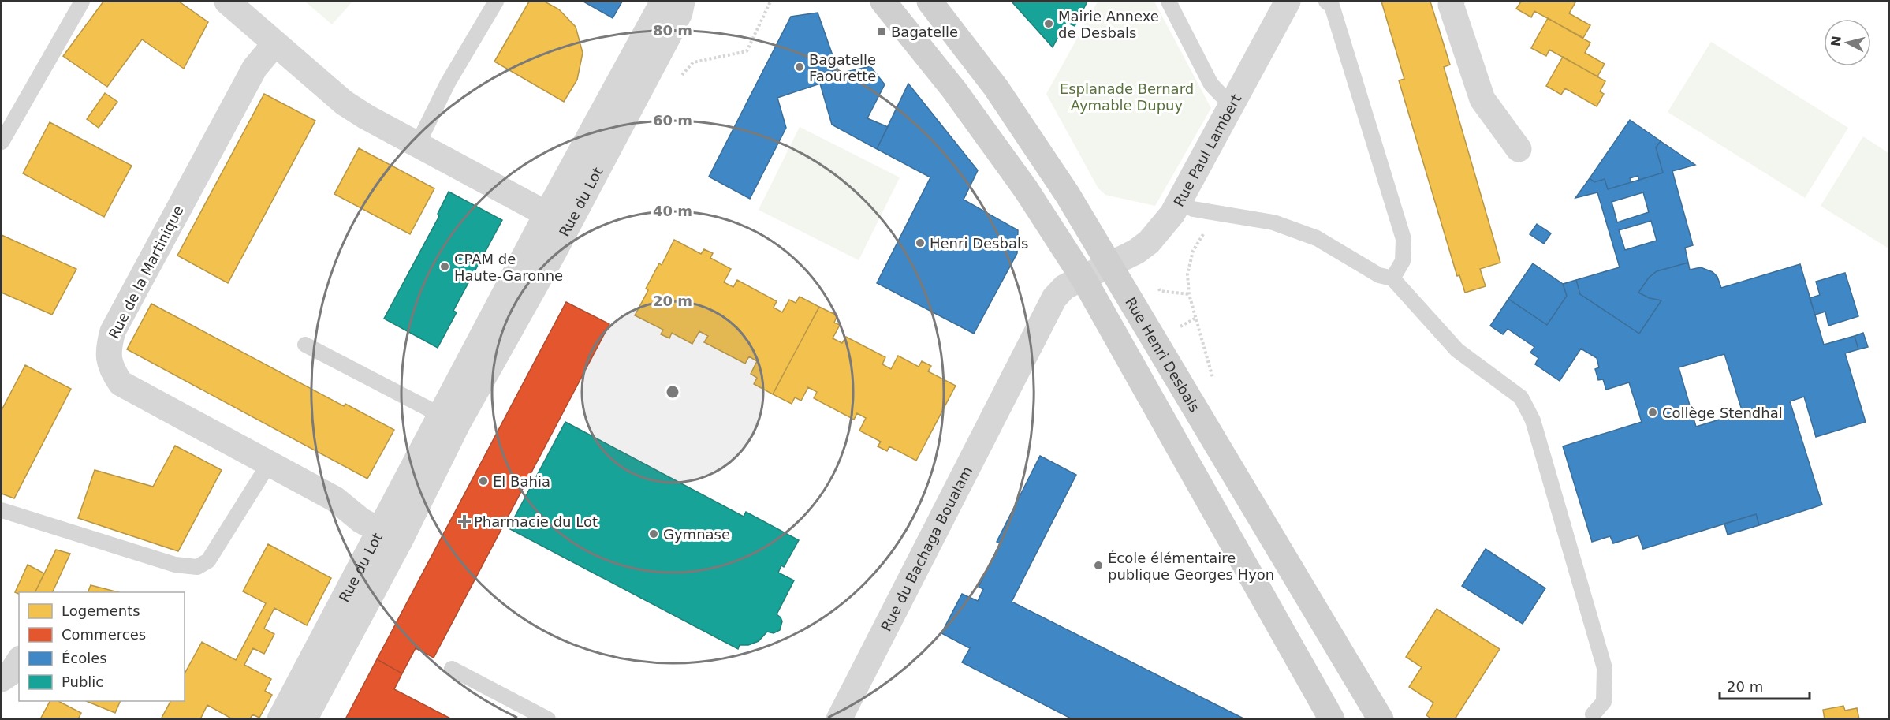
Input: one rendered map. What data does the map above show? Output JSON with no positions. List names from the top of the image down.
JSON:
{
  "streets": {
    "street": [
      "Rue Paul Lambert",
      "Rue du Lot",
      "Rue de la Martinique",
      "Rue Henri Desbals",
      "Rue du Bachaga Boualam"
    ]
  },
  "crossings": [
    ["Rue Paul Lambert", "Rue Henri Desbals"],
    ["Rue Paul Lambert", "Rue du Bachaga Boualam"],
    ["Rue du Lot", "Rue de la Martinique"]
  ],
  "parks": ["Esplanade Bernard Aymable Dupuy"],
  "places": {
    "other": [
      "Mairie Annexe de Desbals",
      "Bagatelle Faourette",
      "Henri Desbals",
      "CPAM de Haute-Garonne",
      "Collège Stendhal",
      "El Bahia",
      "Gymnase",
      "École élémentaire publique Georges Hyon"
    ],
    "transit": ["Bagatelle"],
    "health": ["Pharmacie du Lot"]
  },
  "legend": [
    "Logements",
    "Commerces",
    "Écoles",
    "Public"
  ],
  "scale_bar": "20 m",
  "north": "left",
  "rings": [
    "80 m",
    "60 m",
    "40 m",
    "20 m"
  ]
}
